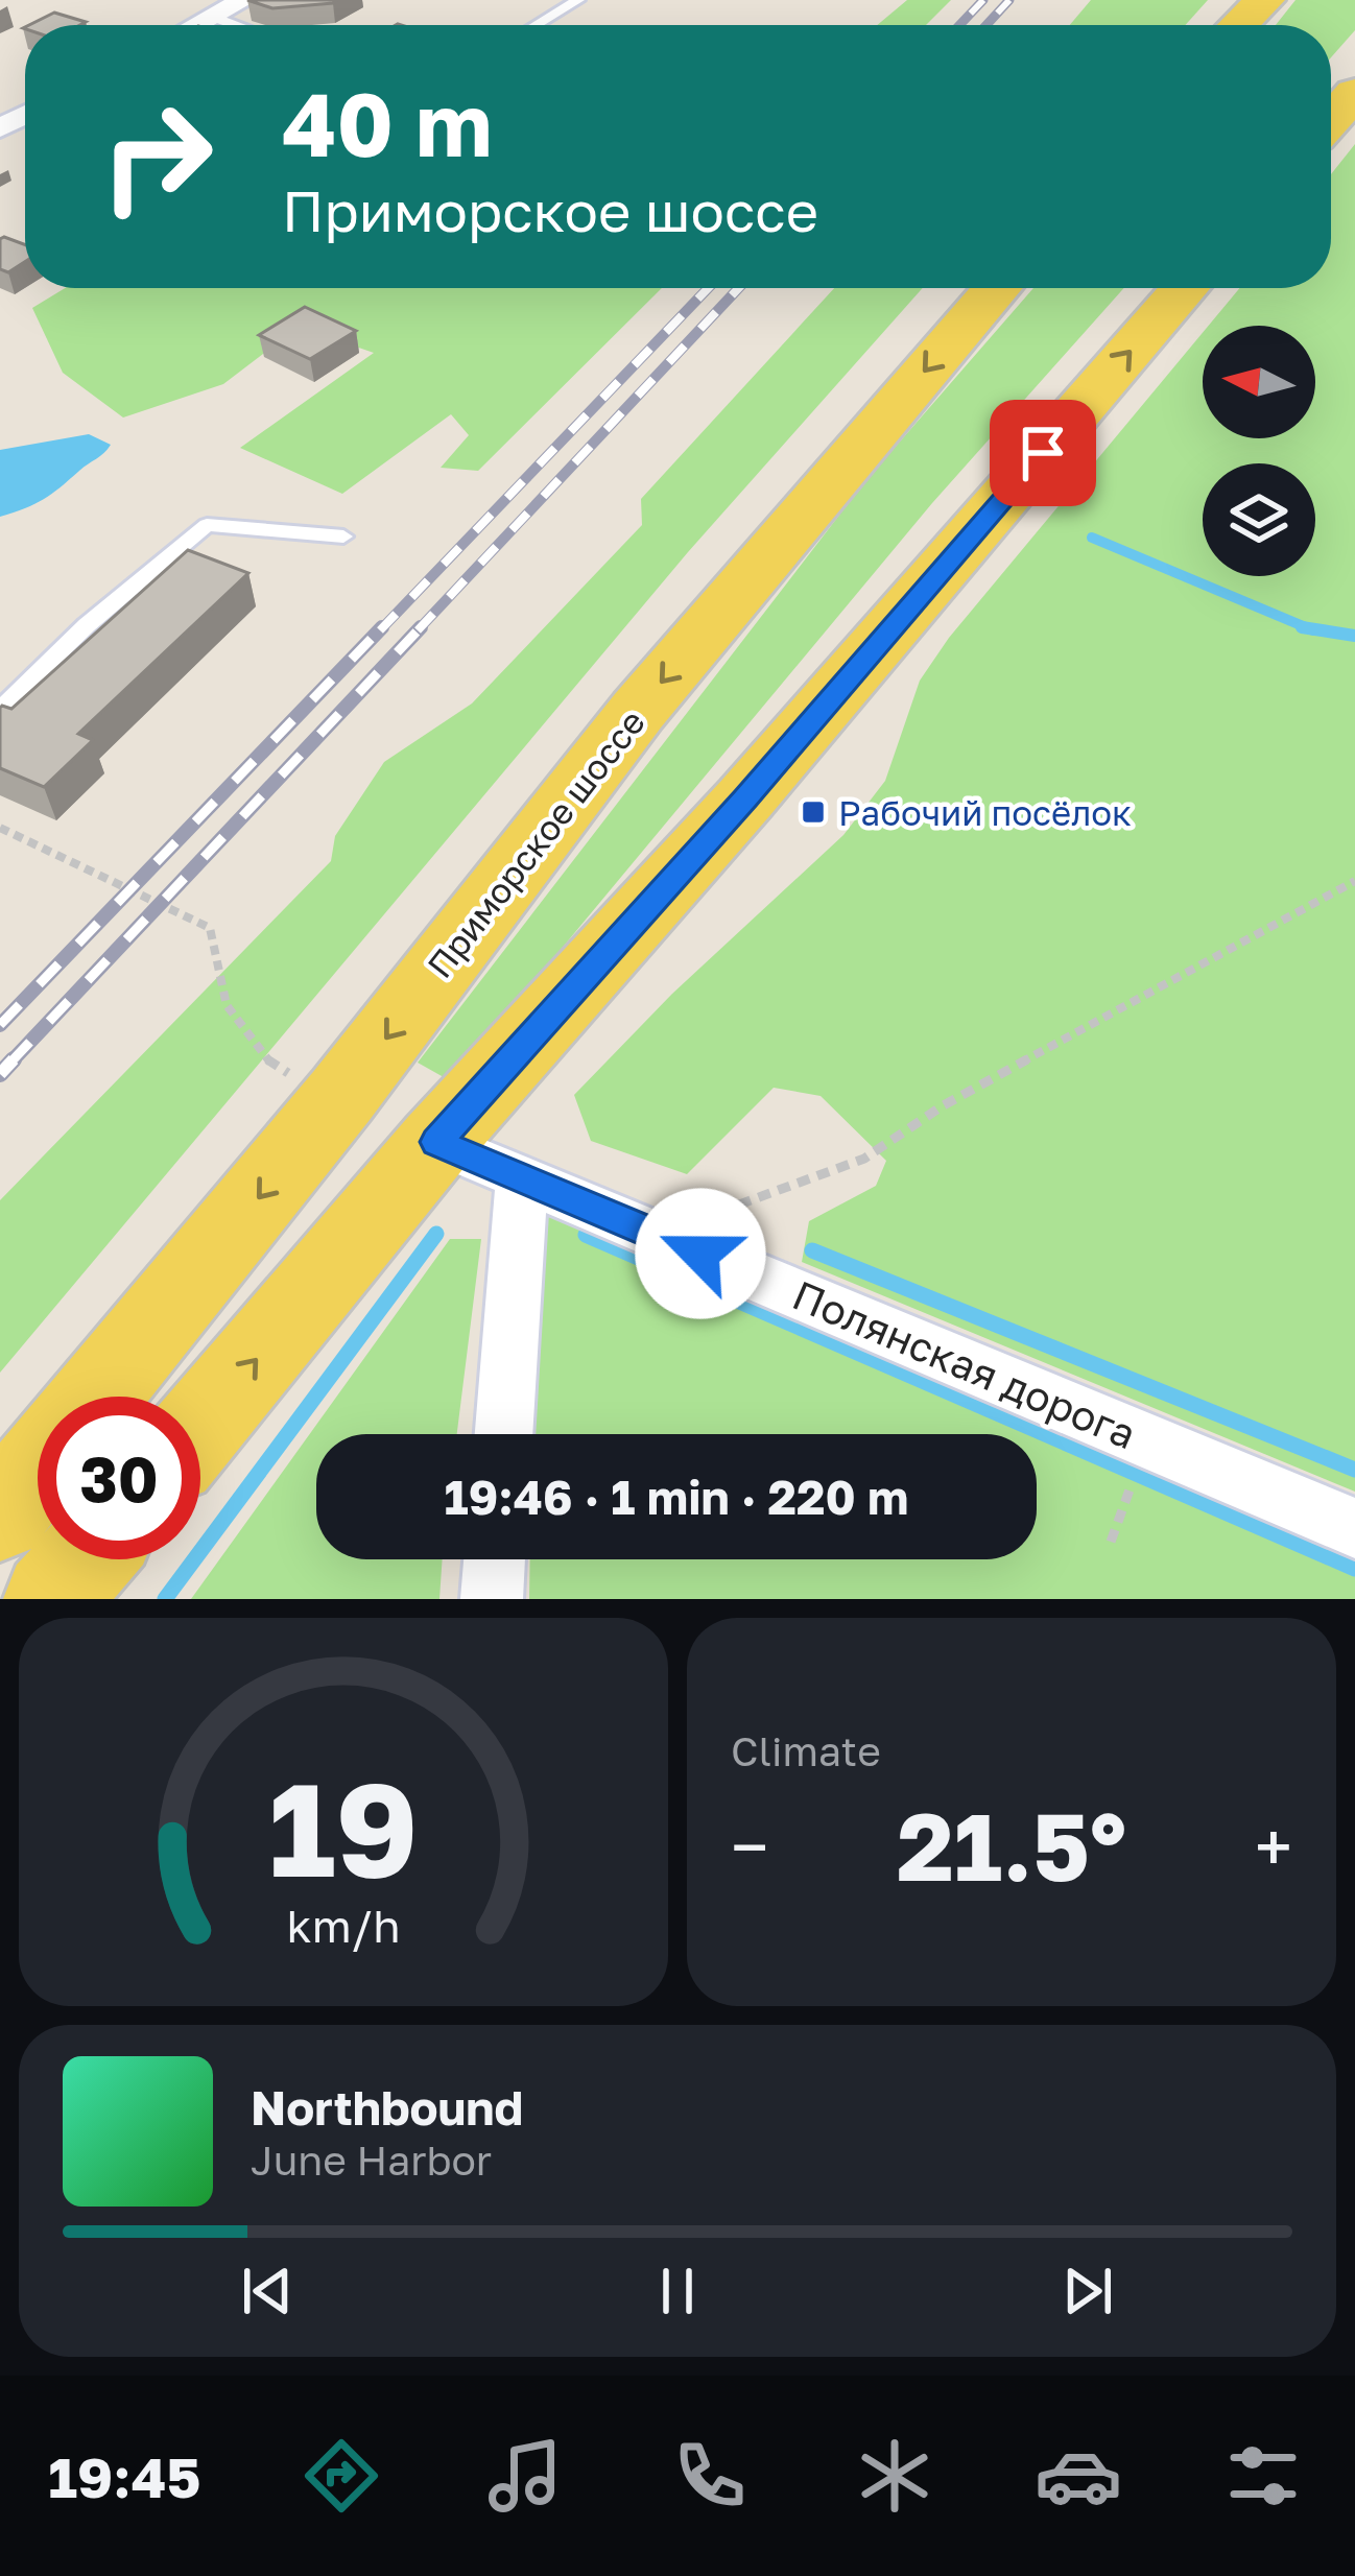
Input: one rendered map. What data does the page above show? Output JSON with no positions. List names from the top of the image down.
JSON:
{
  "streets": {
    "main road": ["Приморское шоссе"],
    "street": ["Полянская дорога"]
  },
  "places": {
    "transit": ["Рабочий посёлок"]
  },
  "north": "left",
  "page": {
    "turn": ["40 m", "Приморское шоссе"],
    "limit": "30",
    "trip": "19:46 · 1 min · 220 m",
    "tile": "Climate",
    "heat": ["−", "21.5°", "+"],
    "song": ["Northbound", "June Harbor"],
    "tabs": "19:45",
    "gauge": ["19", "km/h"]
  }
}
